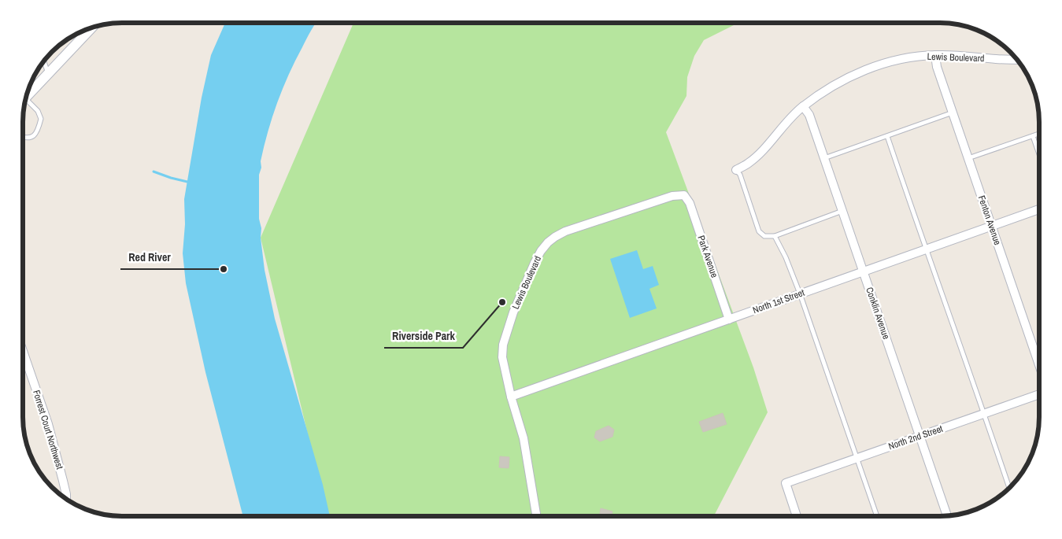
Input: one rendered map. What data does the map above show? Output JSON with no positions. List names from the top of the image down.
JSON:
{
  "streets": {
    "street": [
      "Lewis Boulevard",
      "Fenton Avenue",
      "Park Avenue",
      "North 1st Street",
      "Conklin Avenue",
      "Forrest Court Northwest",
      "North 2nd Street"
    ]
  },
  "crossings": [
    ["Lewis Boulevard", "Fenton Avenue"],
    ["Lewis Boulevard", "Park Avenue"],
    ["Lewis Boulevard", "North 1st Street"],
    ["Lewis Boulevard", "Conklin Avenue"],
    ["Fenton Avenue", "North 1st Street"],
    ["Park Avenue", "North 1st Street"],
    ["North 1st Street", "Conklin Avenue"],
    ["Conklin Avenue", "North 2nd Street"]
  ],
  "places": ["Red River", "Riverside Park"]
}
